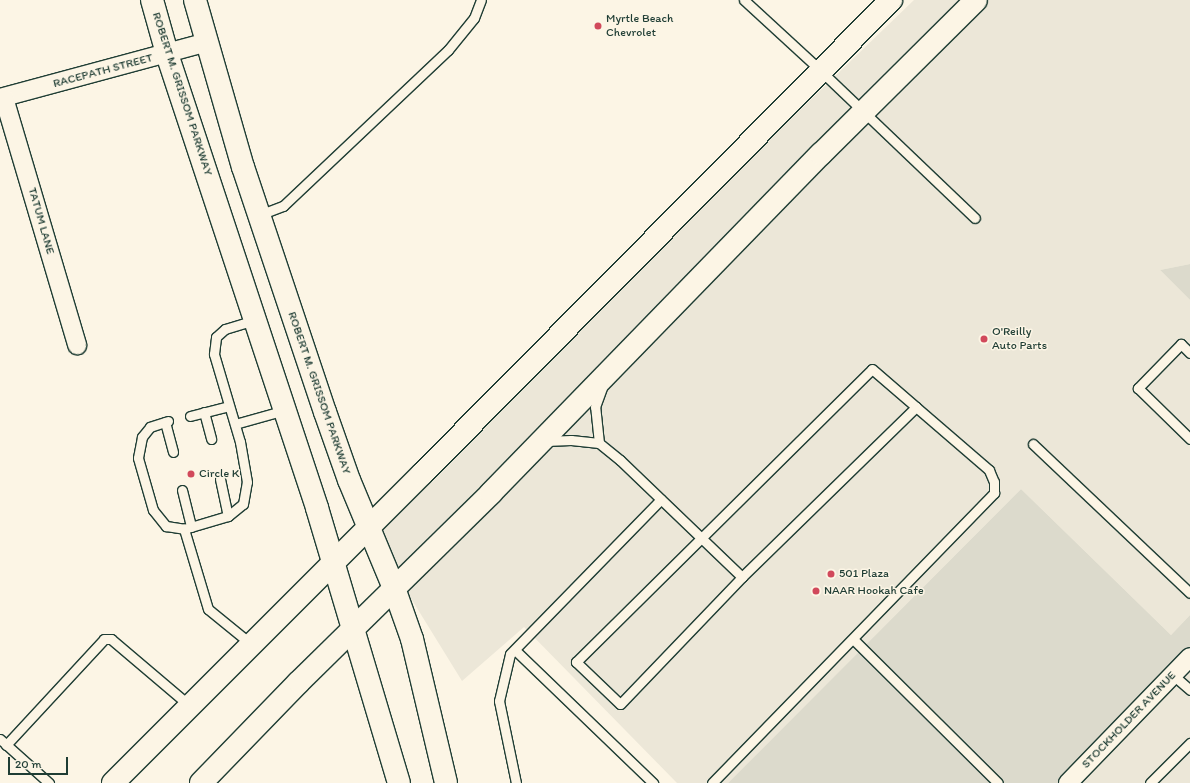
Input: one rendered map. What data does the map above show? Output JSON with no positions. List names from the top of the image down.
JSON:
{
  "streets": {
    "main road": ["ROBERT M. GRISSOM PARKWAY"],
    "street": ["RACEPATH STREET", "TATUM LANE", "STOCKHOLDER AVENUE"]
  },
  "crossings": [
    ["RACEPATH STREET", "ROBERT M. GRISSOM PARKWAY"],
    ["RACEPATH STREET", "TATUM LANE"]
  ],
  "places": [
    "Myrtle Beach Chevrolet",
    "O'Reilly Auto Parts",
    "Circle K",
    "501 Plaza",
    "NAAR Hookah Cafe"
  ],
  "scale_bar": "20 m"
}
